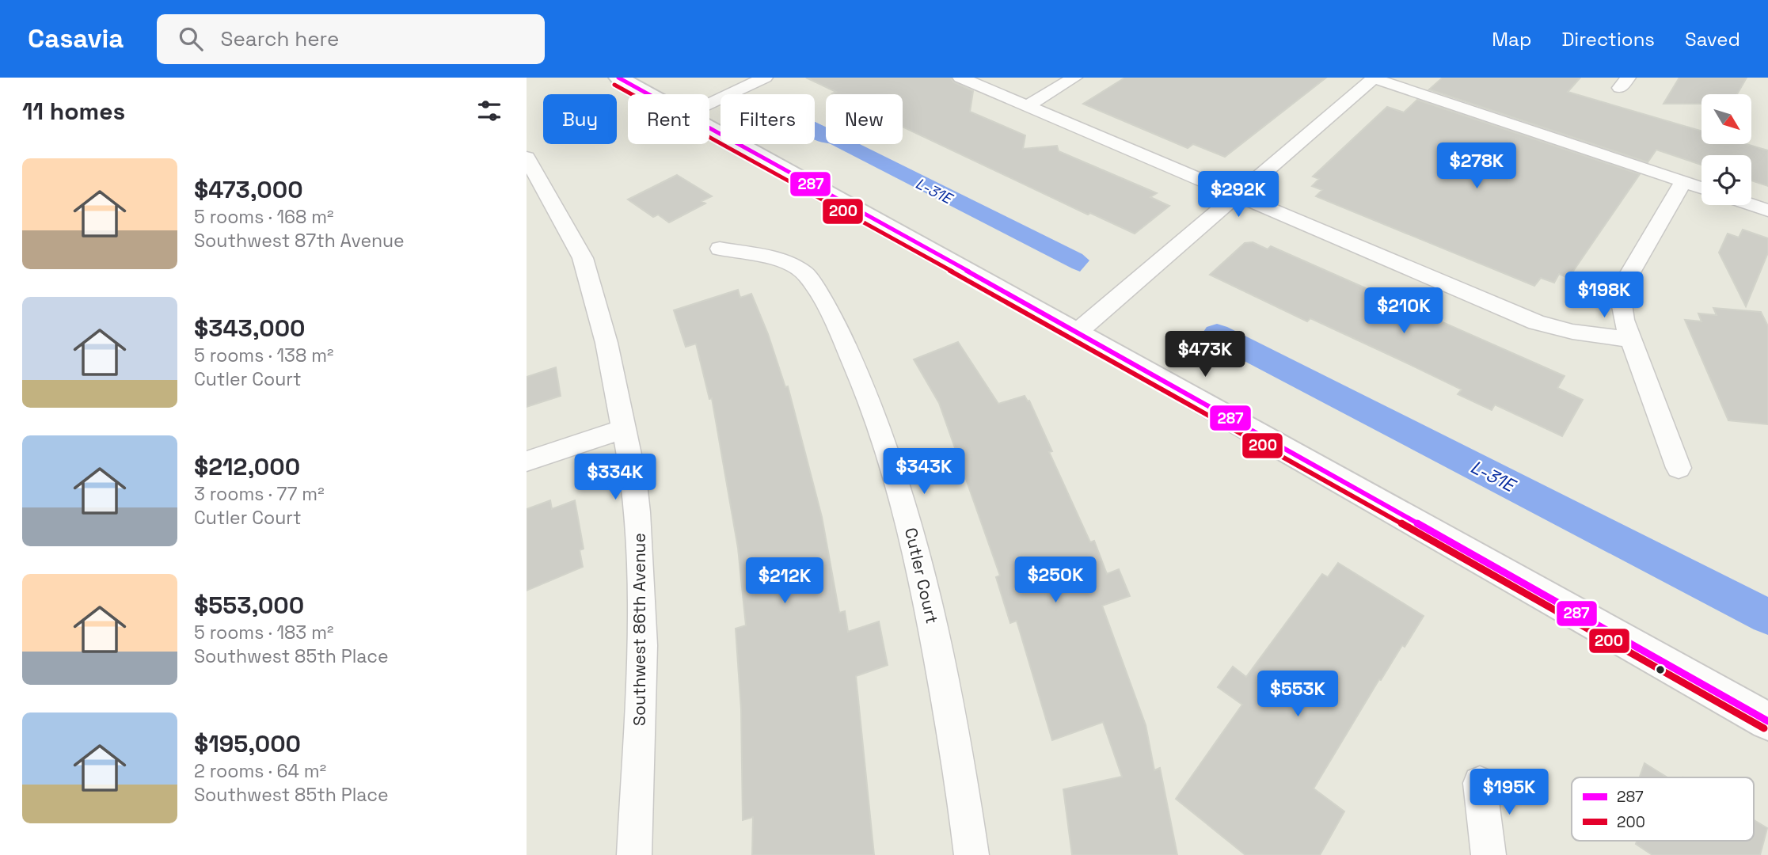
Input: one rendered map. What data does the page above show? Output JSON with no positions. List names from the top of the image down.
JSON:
{
  "streets": {
    "street": ["Cutler Court", "Southwest 86th Avenue"]
  },
  "water": ["L-31E"],
  "lines": ["transit line 287", "transit line 200"],
  "legend": ["287", "200"],
  "north": "bottom right",
  "page": {
    "header": "Casavia",
    "search": "Search here",
    "nav": ["Map", "Directions", "Saved"],
    "heading": "11 homes",
    "chip": [
      "Buy",
      "Rent",
      "Filters",
      "New"
    ],
    "price": [
      "$278K",
      "$292K",
      "$198K",
      "$210K",
      "$473K",
      "$343K",
      "$334K",
      "$250K",
      "$212K",
      "$553K",
      "$195K"
    ],
    "list": [
      {
        "name": "$473,000",
        "note": "5 rooms · 168 m² · Southwest 87th Avenue"
      },
      {
        "name": "$343,000",
        "note": "5 rooms · 138 m² · Cutler Court"
      },
      {
        "name": "$212,000",
        "note": "3 rooms · 77 m² · Cutler Court"
      },
      {
        "name": "$553,000",
        "note": "5 rooms · 183 m² · Southwest 85th Place"
      },
      {
        "name": "$195,000",
        "note": "2 rooms · 64 m² · Southwest 85th Place"
      }
    ]
  }
}
